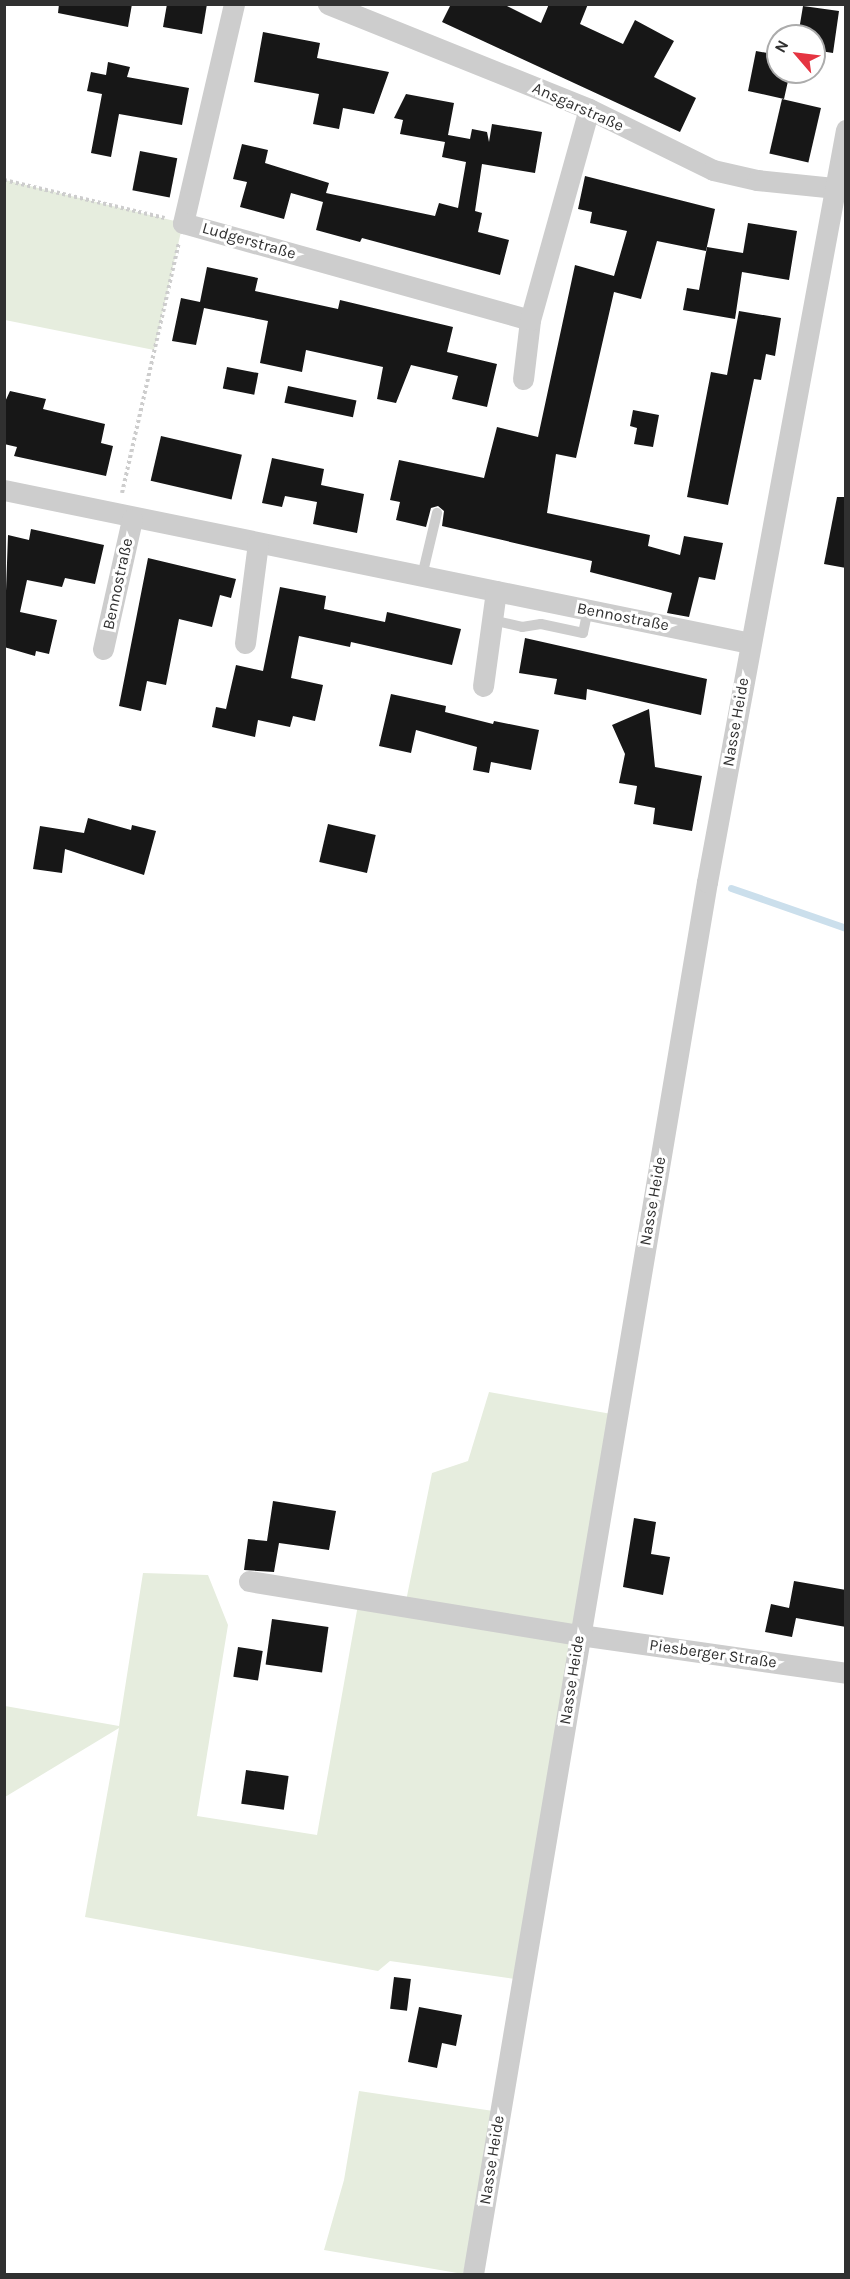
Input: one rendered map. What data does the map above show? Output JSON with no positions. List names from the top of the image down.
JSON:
{
  "streets": {
    "street": [
      "Ansgarstraße",
      "Ludgerstraße",
      "Bennostraße",
      "Nasse Heide",
      "Piesberger Straße"
    ]
  },
  "crossings": [
    ["Ansgarstraße", "Nasse Heide"],
    ["Bennostraße", "Nasse Heide"],
    ["Nasse Heide", "Piesberger Straße"]
  ],
  "north": "top left"
}
